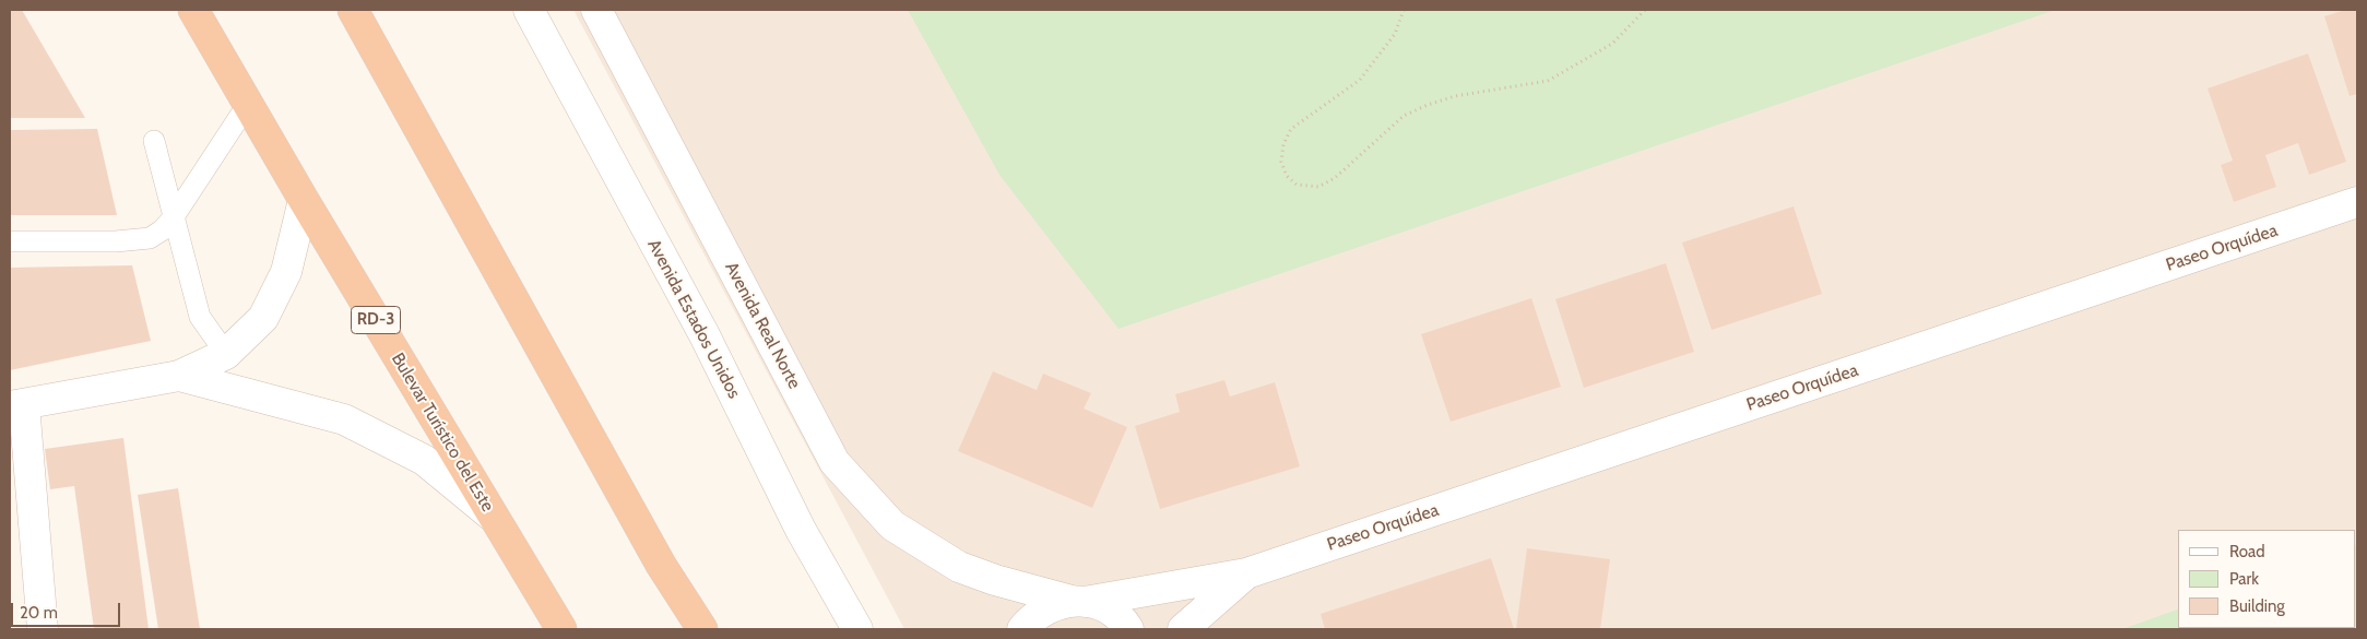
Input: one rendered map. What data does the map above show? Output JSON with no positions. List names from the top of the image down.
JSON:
{
  "streets": {
    "highway": ["RD-3", "Bulevar Turístico del Este"],
    "street": ["Paseo Orquídea", "Avenida Estados Unidos", "Avenida Real Norte"]
  },
  "crossings": [
    ["Paseo Orquídea", "Avenida Real Norte"]
  ],
  "legend": ["Road", "Park", "Building"],
  "scale_bar": "20 m"
}
